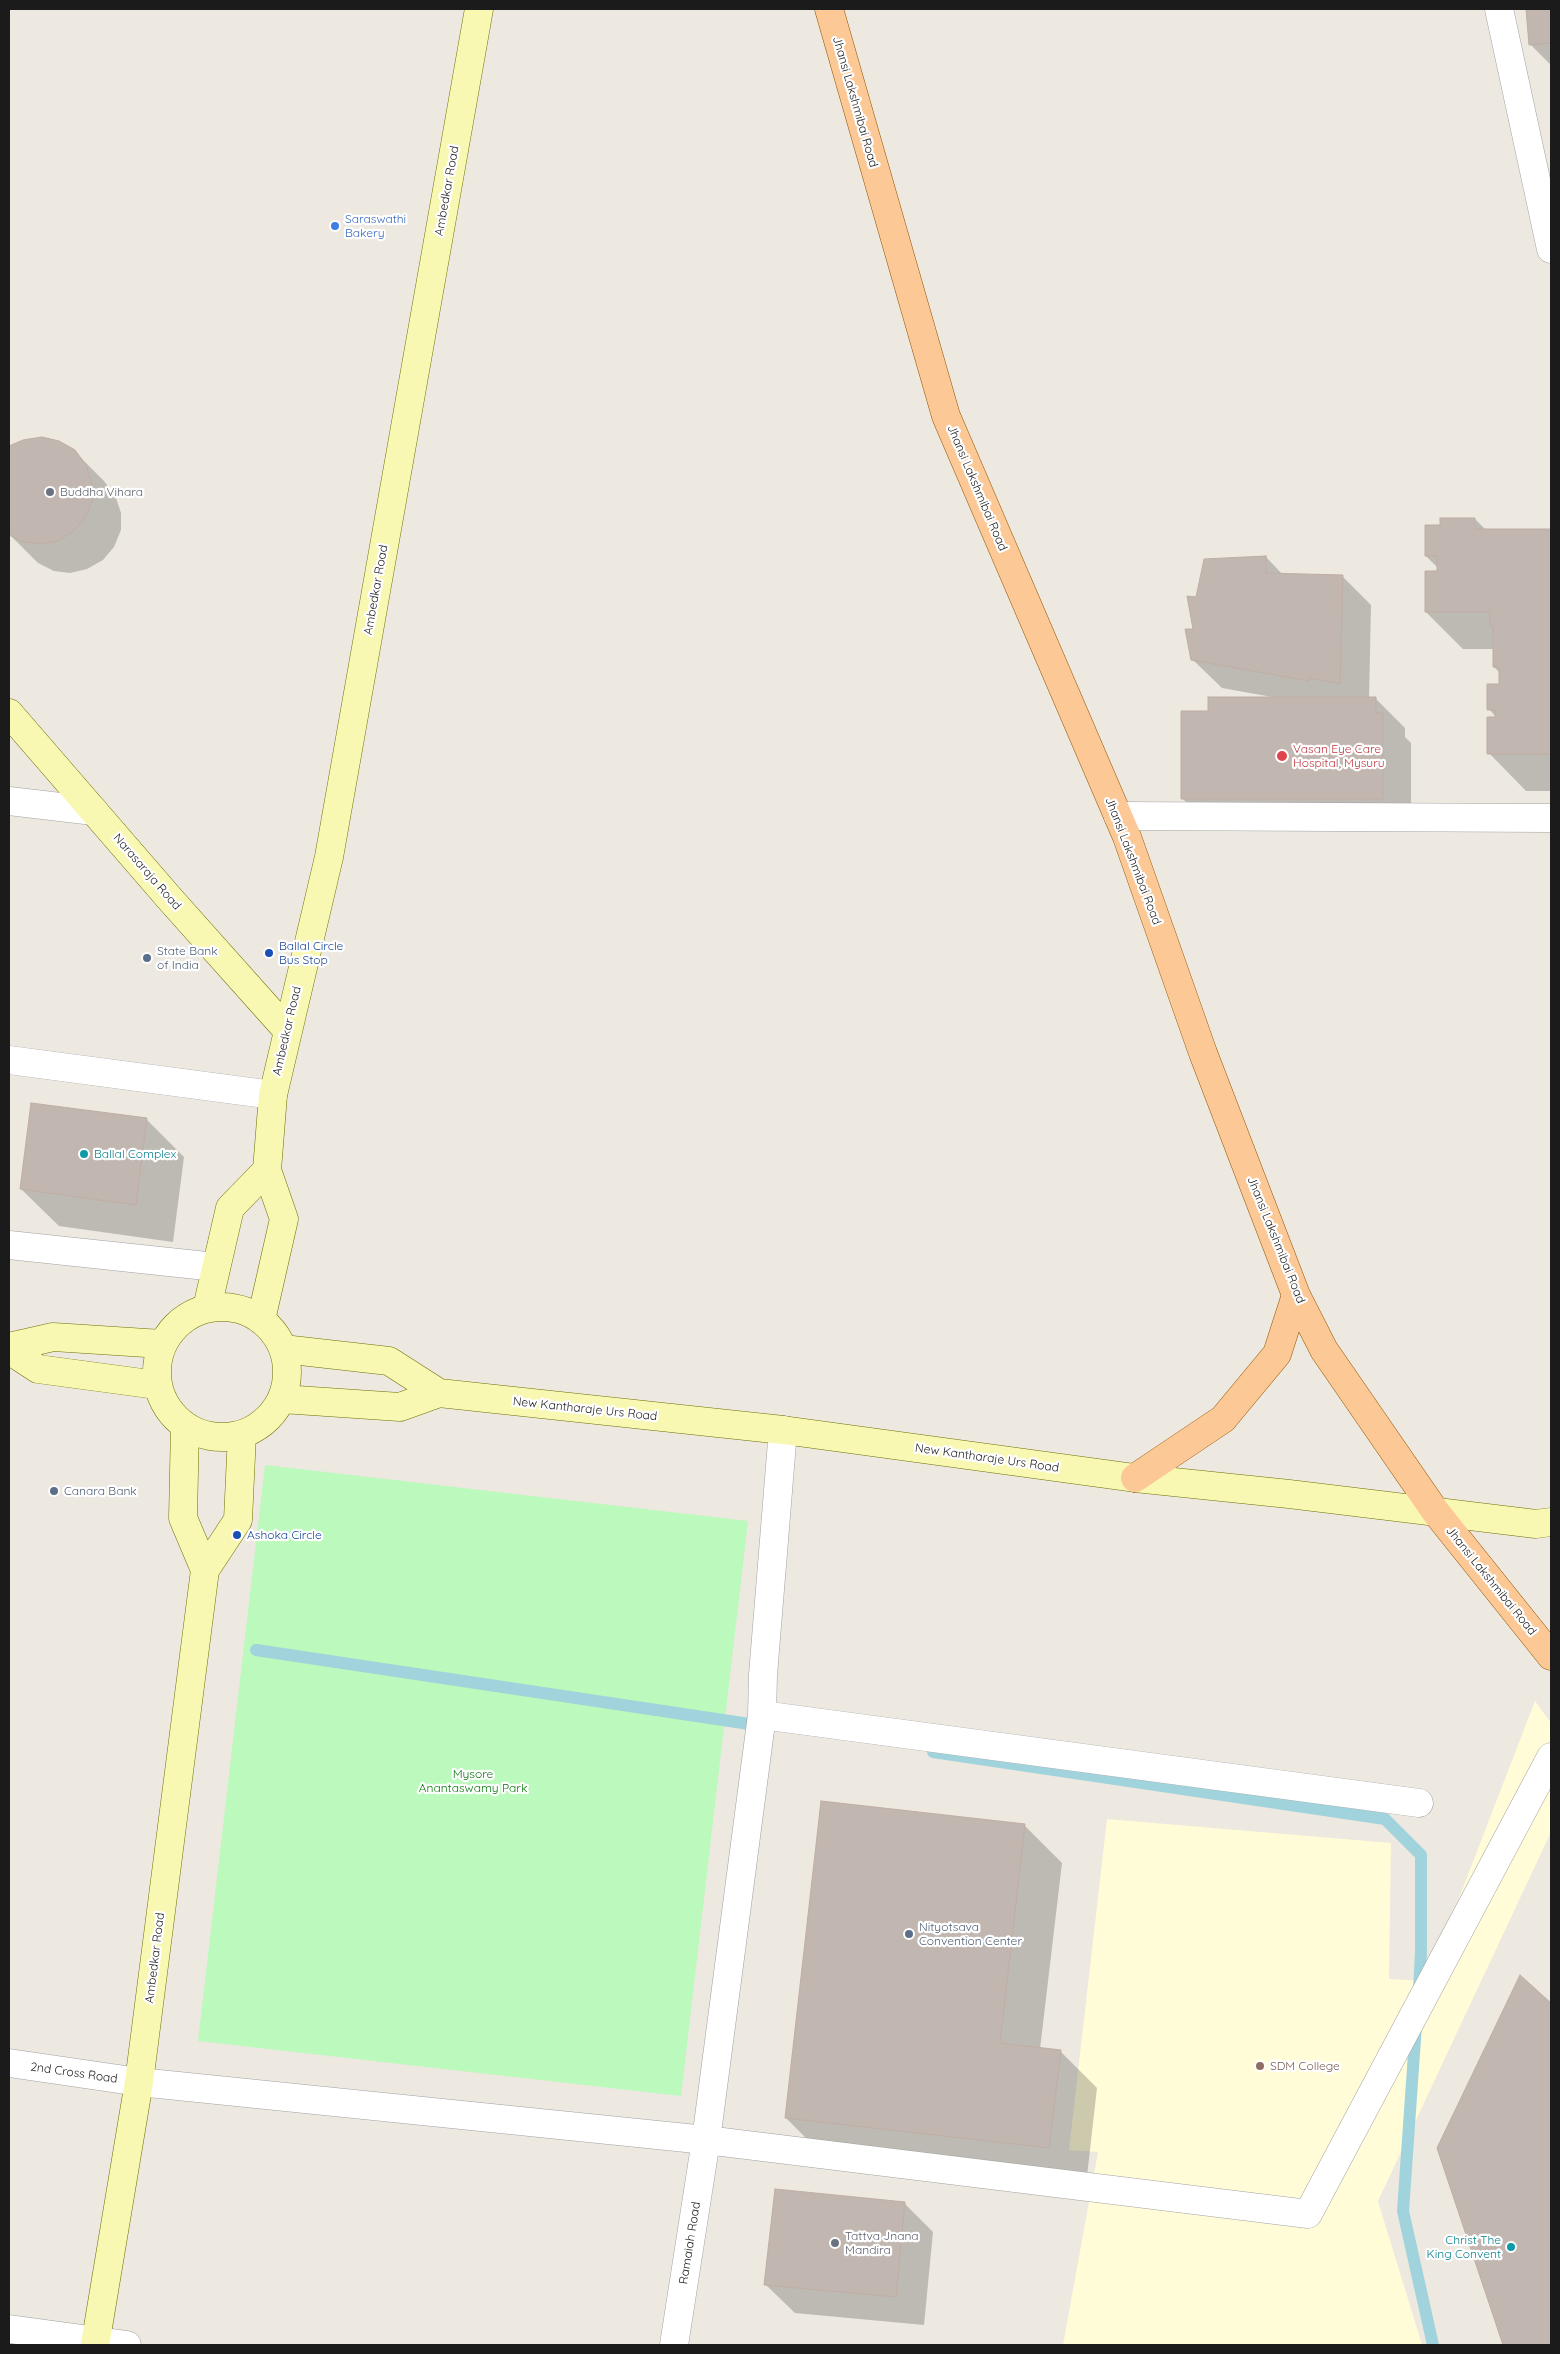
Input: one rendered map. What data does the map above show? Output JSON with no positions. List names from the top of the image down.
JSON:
{
  "streets": {
    "main road": ["Jhansi Lakshmibai Road"],
    "street": [
      "Ambedkar Road",
      "Narasaraja Road",
      "New Kantharaje Urs Road",
      "2nd Cross Road",
      "Ramaiah Road"
    ]
  },
  "crossings": [
    ["Jhansi Lakshmibai Road", "New Kantharaje Urs Road"],
    ["Ambedkar Road", "Narasaraja Road"],
    ["Ambedkar Road", "New Kantharaje Urs Road"],
    ["Ambedkar Road", "2nd Cross Road"],
    ["New Kantharaje Urs Road", "Ramaiah Road"],
    ["2nd Cross Road", "Ramaiah Road"]
  ],
  "parks": ["Mysore Anantaswamy Park"],
  "places": [
    "Saraswathi Bakery",
    "Buddha Vihara",
    "Vasan Eye Care Hospital, Mysuru",
    "Ballal Circle Bus Stop",
    "State Bank of India",
    "Ballal Complex",
    "Canara Bank",
    "Ashoka Circle",
    "Nityotsava Convention Center",
    "SDM College",
    "Tattva Jnana Mandira",
    "Christ The King Convent"
  ]
}
